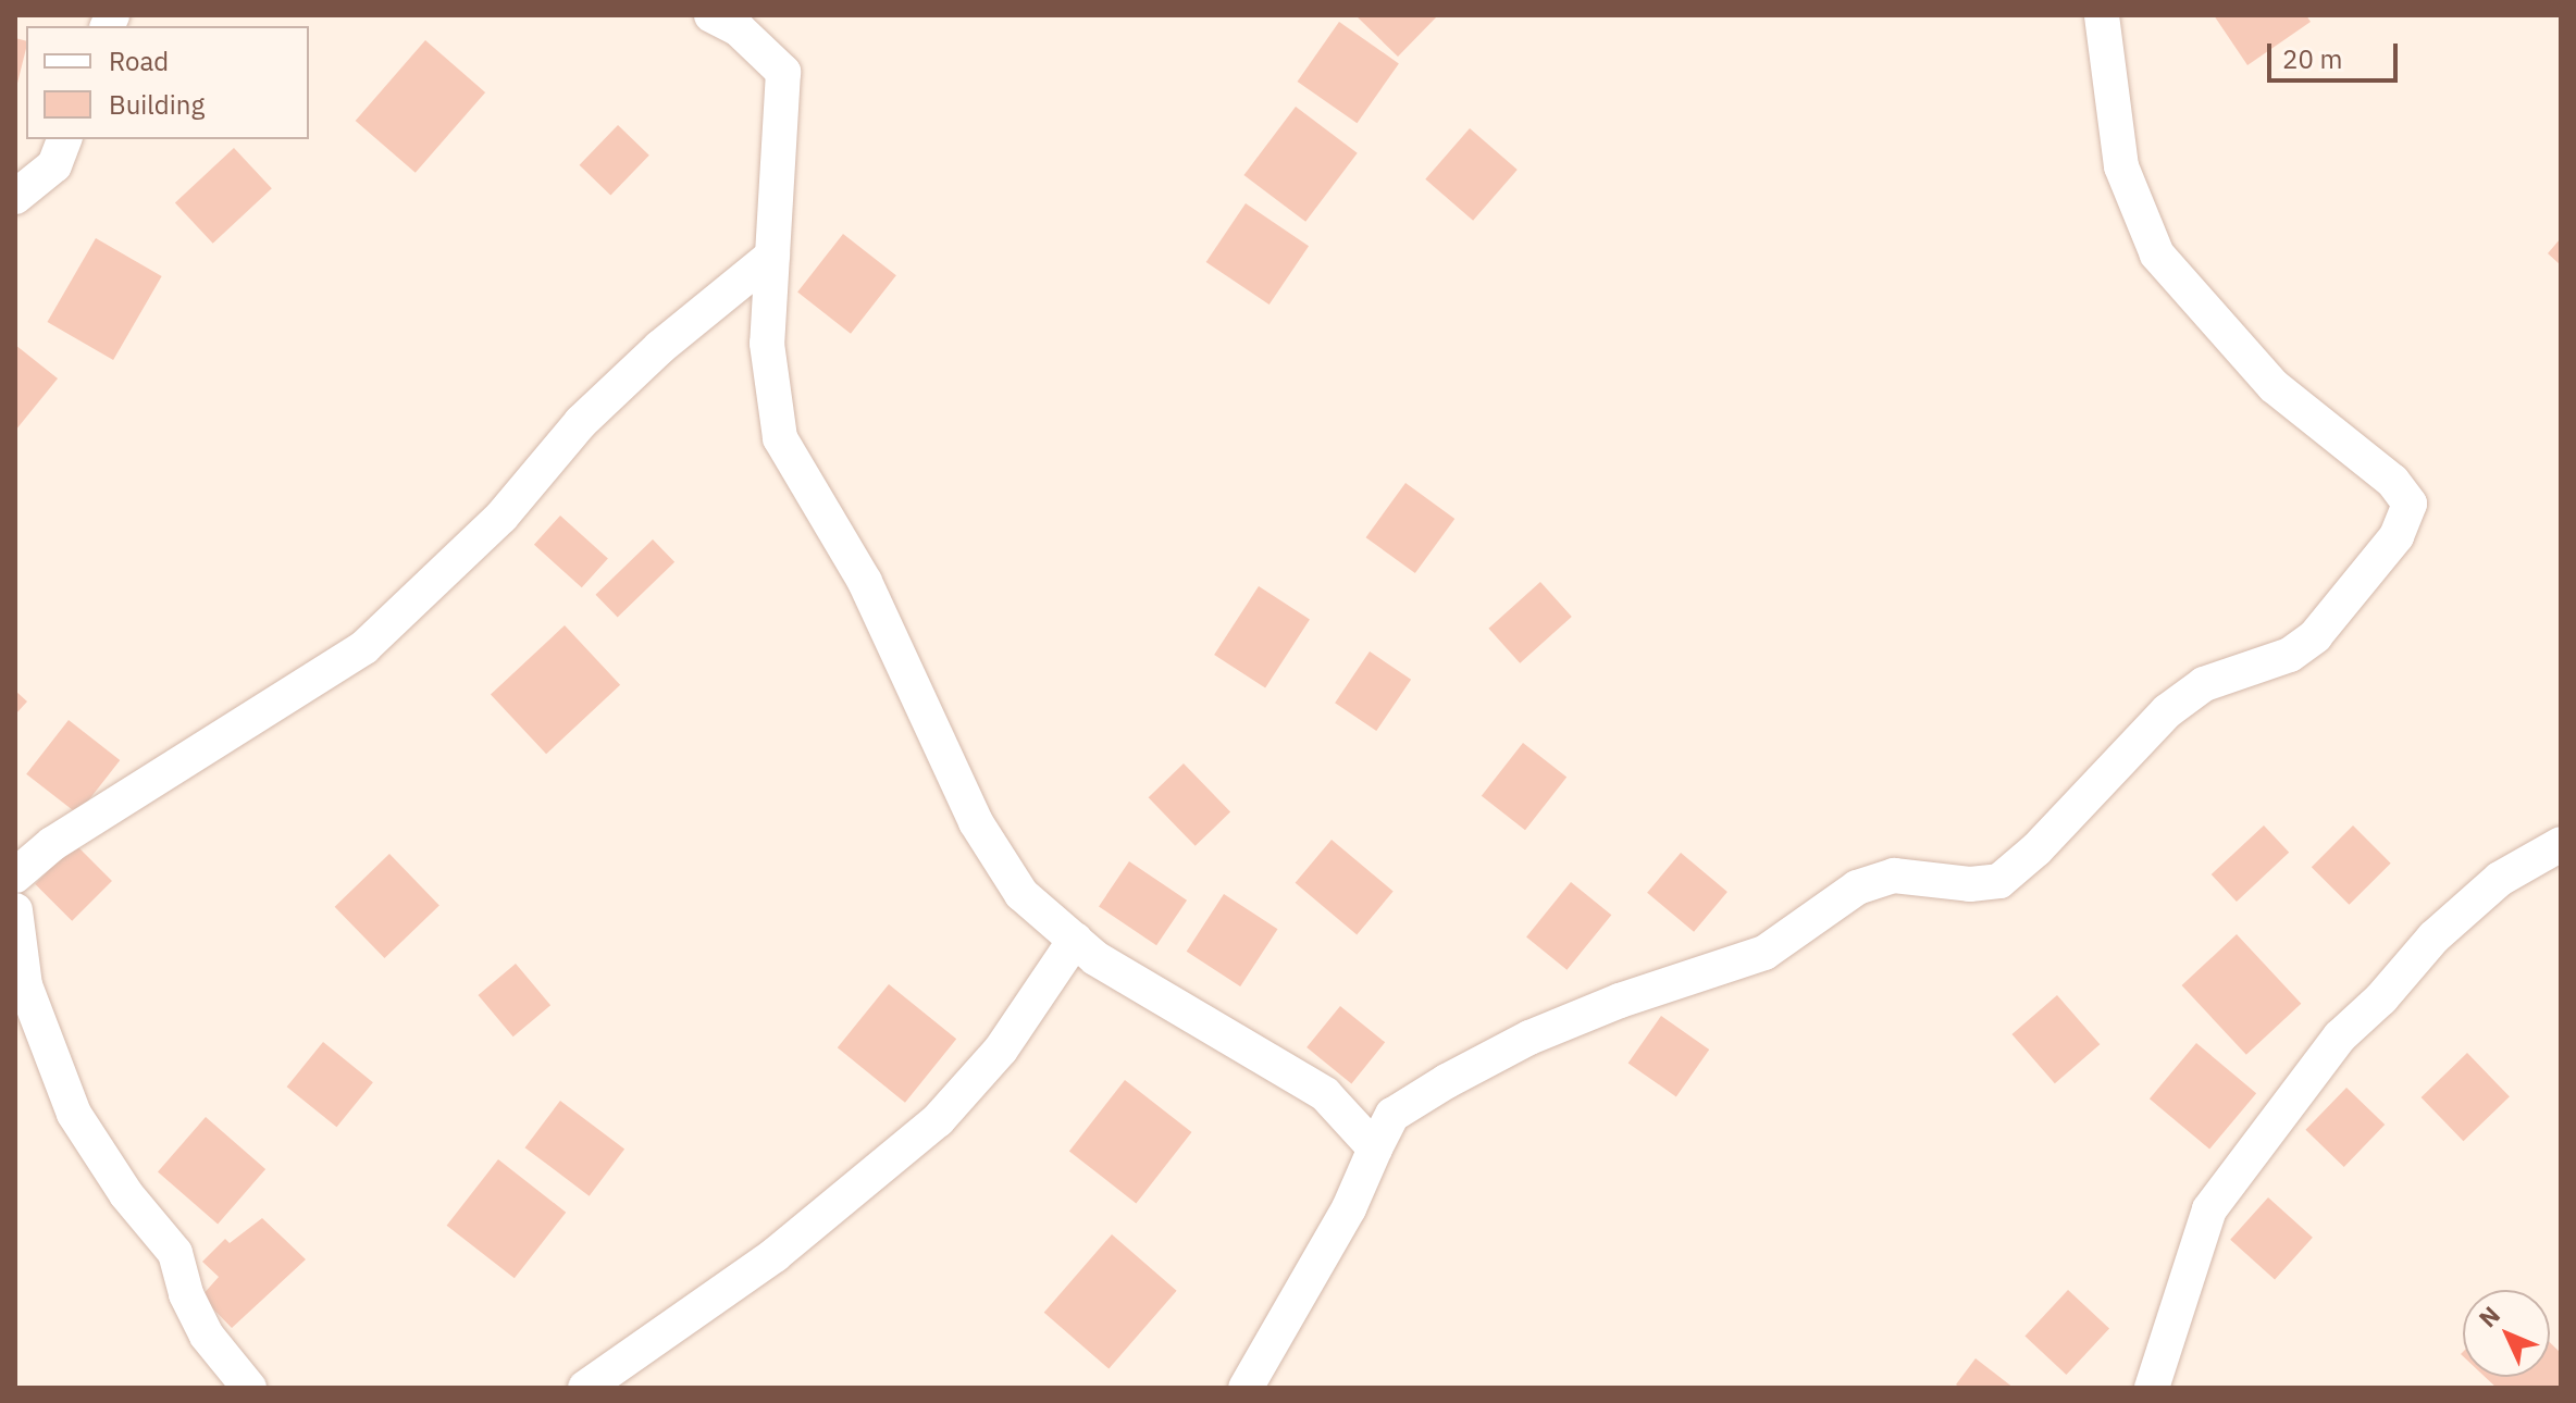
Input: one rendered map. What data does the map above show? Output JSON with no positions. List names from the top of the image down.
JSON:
{
  "legend": ["Road", "Building"],
  "scale_bar": "20 m",
  "north": "top left"
}
